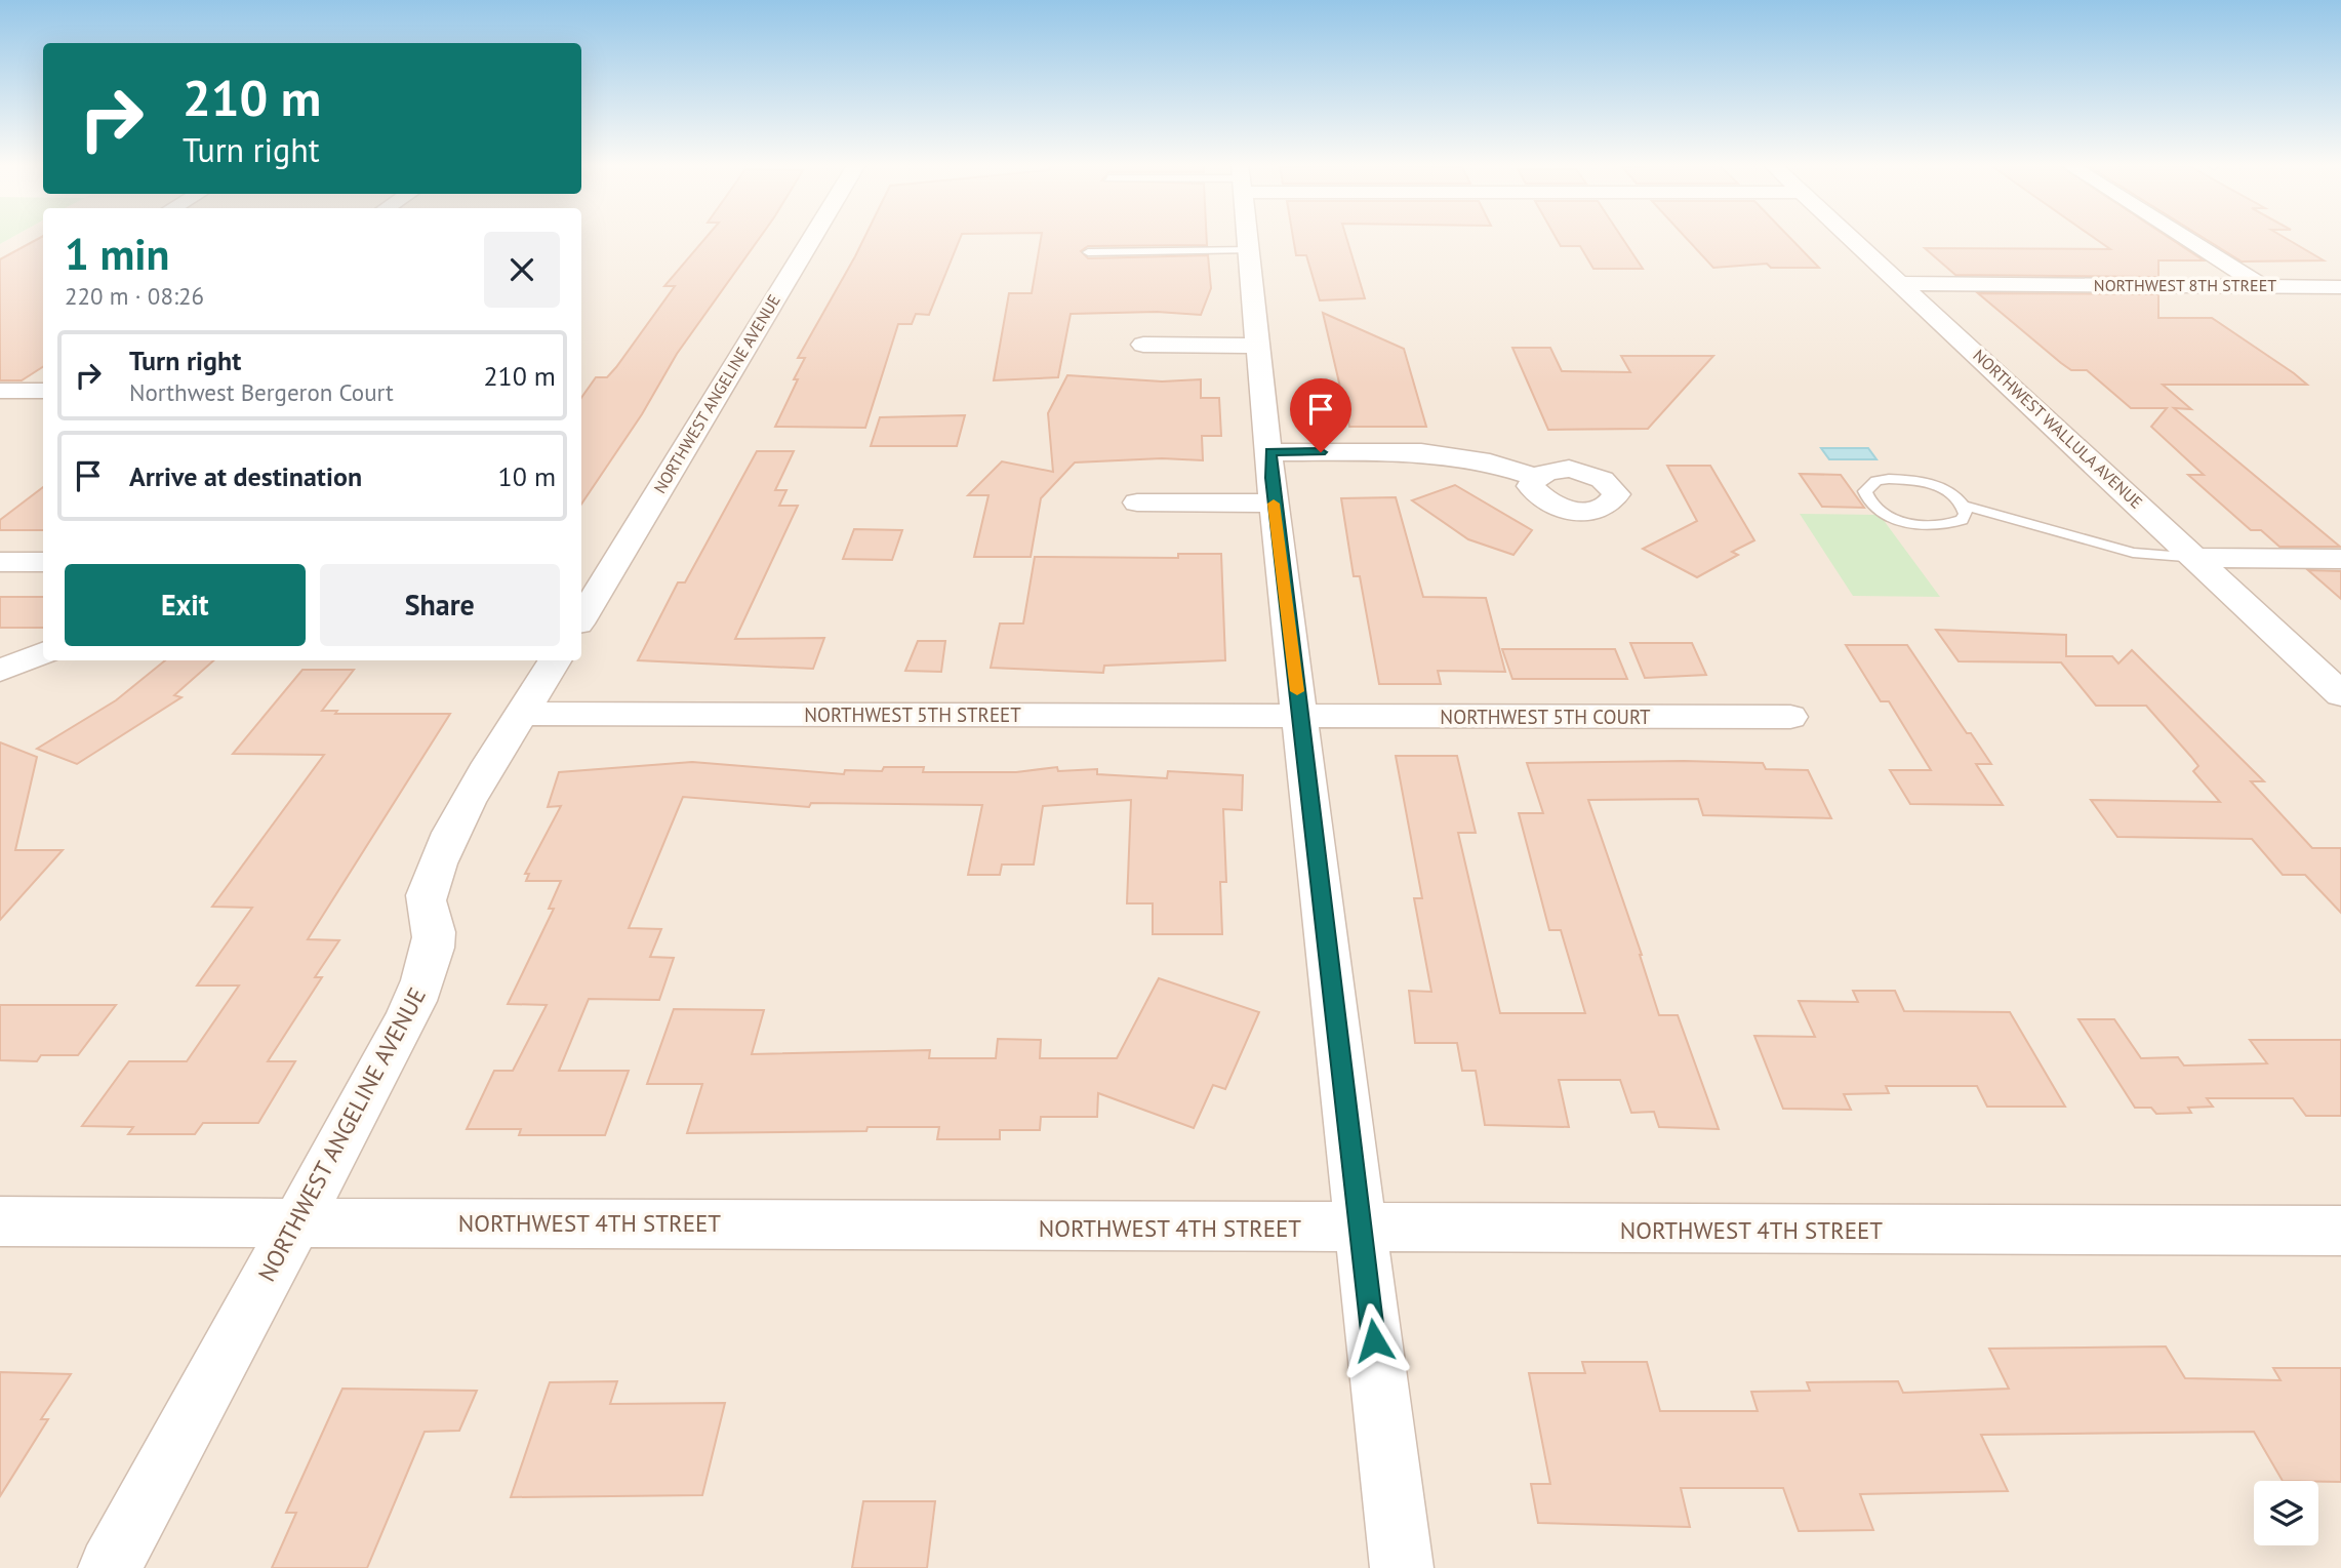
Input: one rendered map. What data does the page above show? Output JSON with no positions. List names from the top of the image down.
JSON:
{
  "streets": {
    "street": [
      "NORTHWEST 8TH STREET",
      "NORTHWEST ANGELINE AVENUE",
      "NORTHWEST WALLULA AVENUE",
      "NORTHWEST 5TH STREET",
      "NORTHWEST 5TH COURT",
      "NORTHWEST 4TH STREET"
    ]
  },
  "crossings": [
    ["NORTHWEST 8TH STREET", "NORTHWEST WALLULA AVENUE"],
    ["NORTHWEST ANGELINE AVENUE", "NORTHWEST 5TH STREET"],
    ["NORTHWEST ANGELINE AVENUE", "NORTHWEST 4TH STREET"],
    ["NORTHWEST 5TH STREET", "NORTHWEST 5TH COURT"]
  ],
  "page": {
    "turn": ["210 m", "Turn right"],
    "heading": ["1 min", "220 m · 08:26"],
    "list": [
      {
        "name": "Turn right",
        "note": "Northwest Bergeron Court",
        "value": "210 m"
      },
      {
        "name": "Arrive at destination",
        "value": "10 m"
      }
    ],
    "buttons": ["Exit", "Share"]
  }
}
